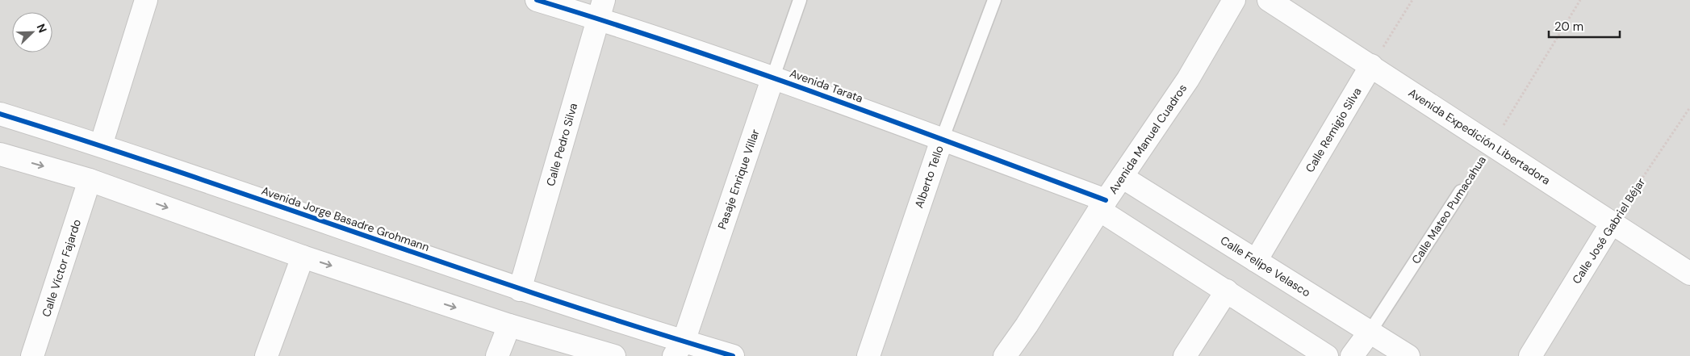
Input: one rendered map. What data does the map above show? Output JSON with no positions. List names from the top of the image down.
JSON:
{
  "streets": {
    "street": [
      "Avenida Tarata",
      "Calle Remigio Silva",
      "Avenida Expedición Libertadora",
      "Avenida Manuel Cuadros",
      "Calle Pedro Silva",
      "Alberto Tello",
      "Pasaje Enrique Villar",
      "Calle Mateo Pumacahua",
      "Avenida Jorge Basadre Grohmann",
      "Calle José Gabriel Béjar",
      "Calle Felipe Velasco",
      "Calle Víctor Fajardo"
    ]
  },
  "crossings": [
    ["Avenida Tarata", "Avenida Manuel Cuadros"],
    ["Avenida Tarata", "Calle Pedro Silva"],
    ["Avenida Tarata", "Alberto Tello"],
    ["Avenida Tarata", "Pasaje Enrique Villar"],
    ["Calle Remigio Silva", "Avenida Expedición Libertadora"],
    ["Calle Remigio Silva", "Calle Felipe Velasco"],
    ["Avenida Expedición Libertadora", "Calle Mateo Pumacahua"],
    ["Avenida Expedición Libertadora", "Calle José Gabriel Béjar"],
    ["Avenida Manuel Cuadros", "Calle Felipe Velasco"],
    ["Calle Pedro Silva", "Avenida Jorge Basadre Grohmann"],
    ["Pasaje Enrique Villar", "Avenida Jorge Basadre Grohmann"],
    ["Calle Mateo Pumacahua", "Calle Felipe Velasco"]
  ],
  "scale_bar": "20 m",
  "north": "top right"
}
